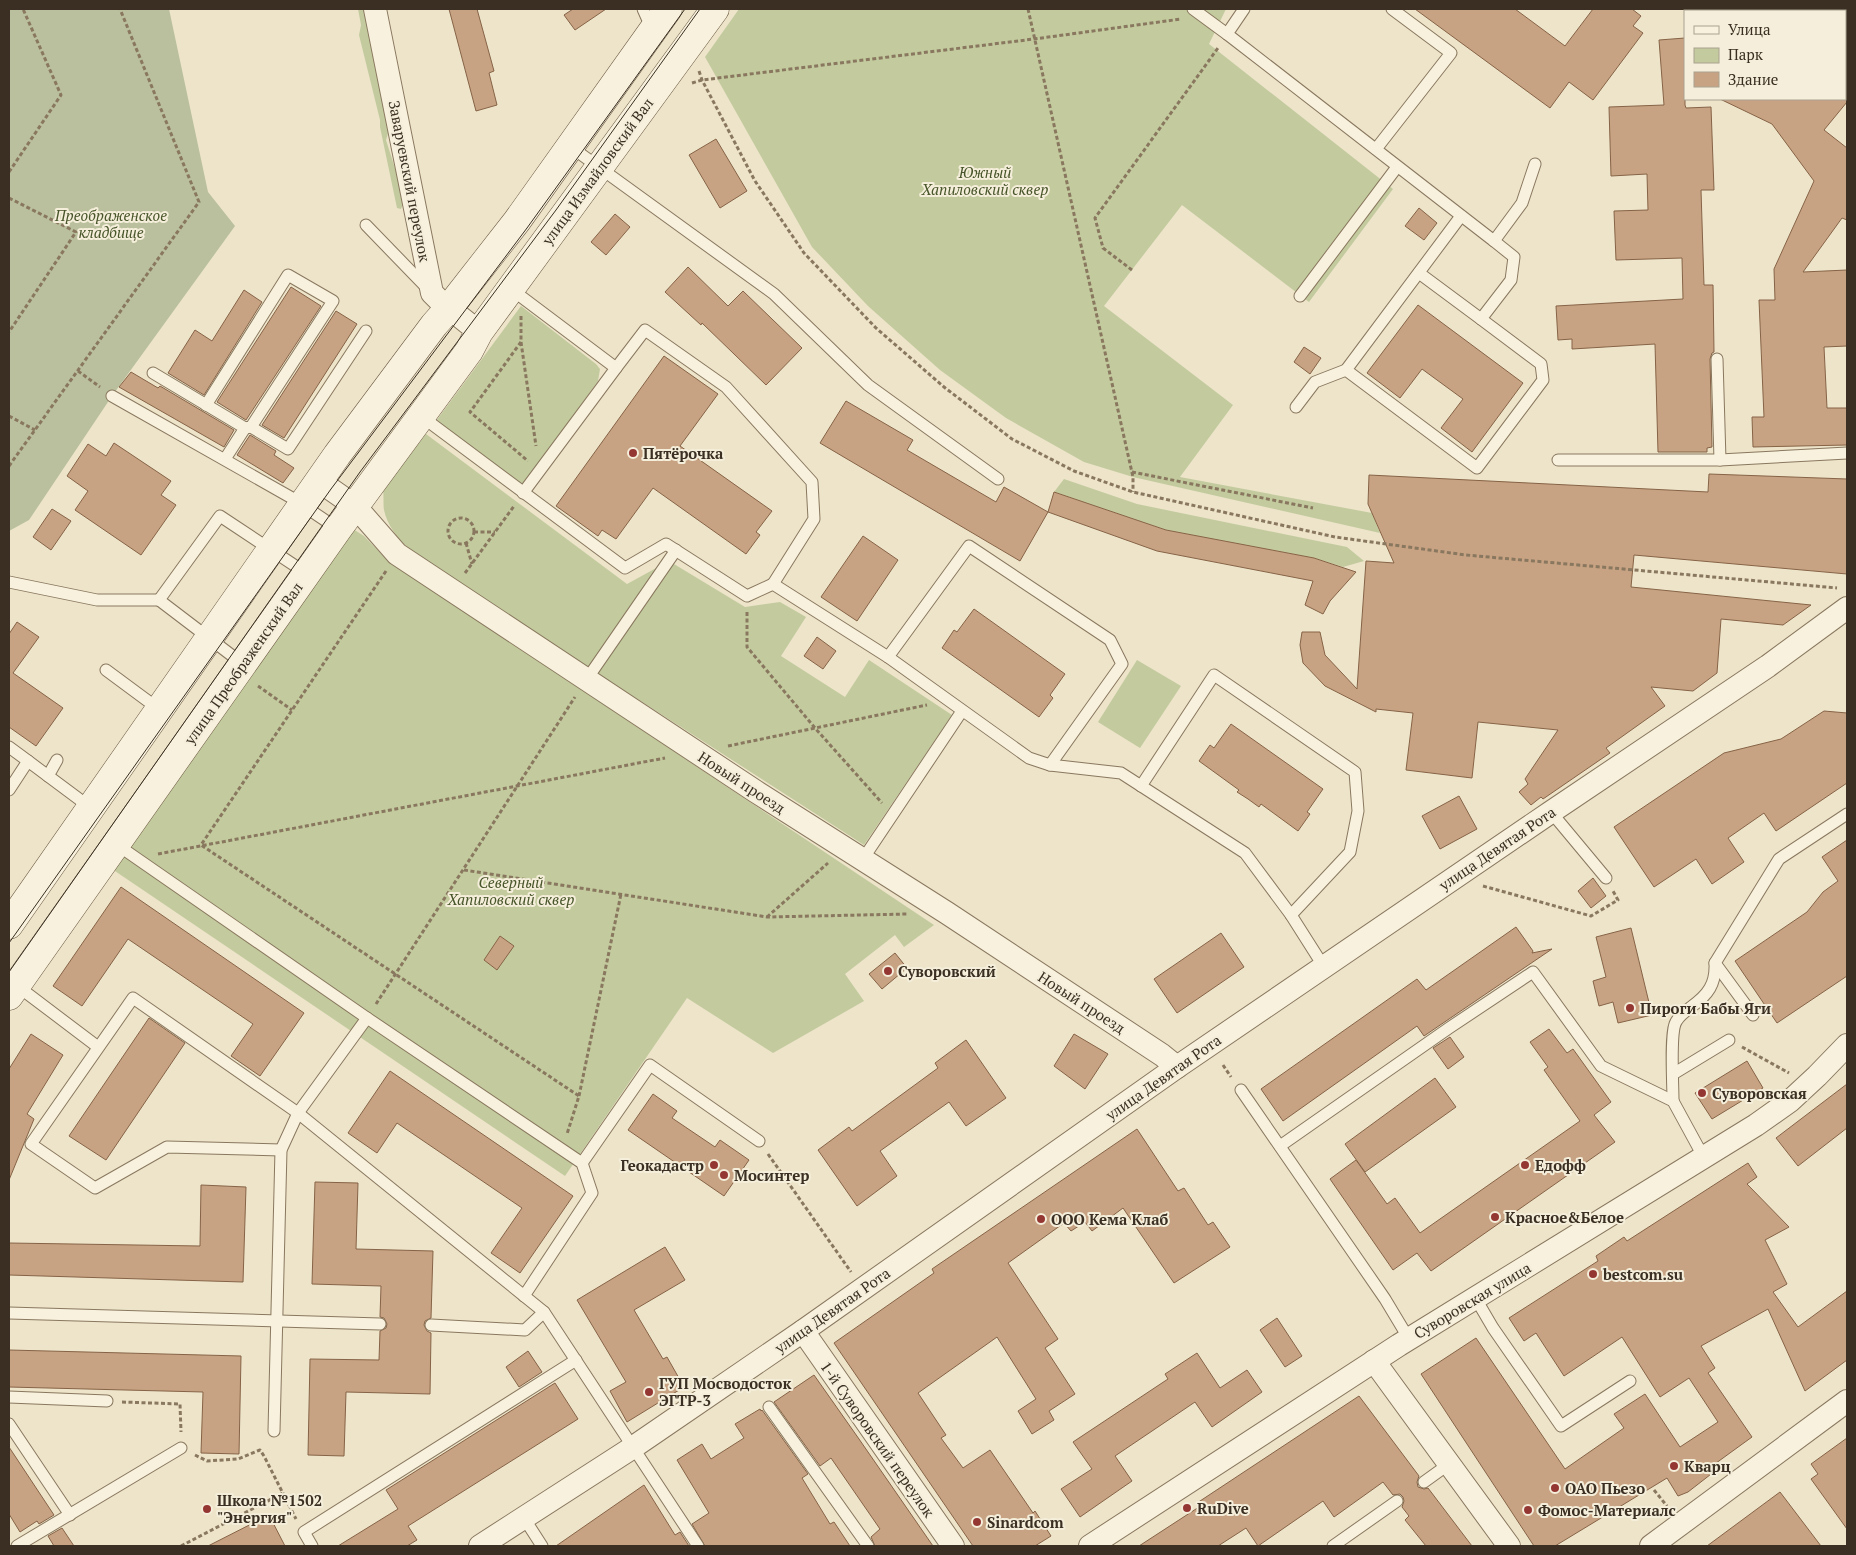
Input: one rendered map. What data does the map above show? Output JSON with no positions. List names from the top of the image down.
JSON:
{
  "streets": {
    "main road": ["улица Измайловский Вал", "улица Преображенский Вал"],
    "street": [
      "Заваруевский переулок",
      "Новый проезд",
      "улица Девятая Рота",
      "Суворовская улица",
      "1-й Суворовский переулок"
    ]
  },
  "crossings": [
    ["улица Измайловский Вал", "улица Преображенский Вал"],
    ["улица Преображенский Вал", "Новый проезд"],
    ["Новый проезд", "улица Девятая Рота"],
    ["улица Девятая Рота", "1-й Суворовский переулок"]
  ],
  "parks": ["Южный Хапиловский сквер", "Преображенское кладбище", "Северный Хапиловский сквер"],
  "places": [
    "Пятёрочка",
    "Суворовский",
    "Пироги Бабы Яги",
    "Суворовская",
    "Геокадастр",
    "Едофф",
    "Мосинтер",
    "Красное&Белое",
    "ООО Кема Клаб",
    "bestcom.su",
    "ГУП Мосводосток ЭГТР-3",
    "Кварц",
    "ОАО Пьезо",
    "RuDive",
    "Школа №1502 \"Энергия\"",
    "Фомос-Материалс",
    "Sinardcom"
  ],
  "legend": ["Улица", "Парк", "Здание"]
}
